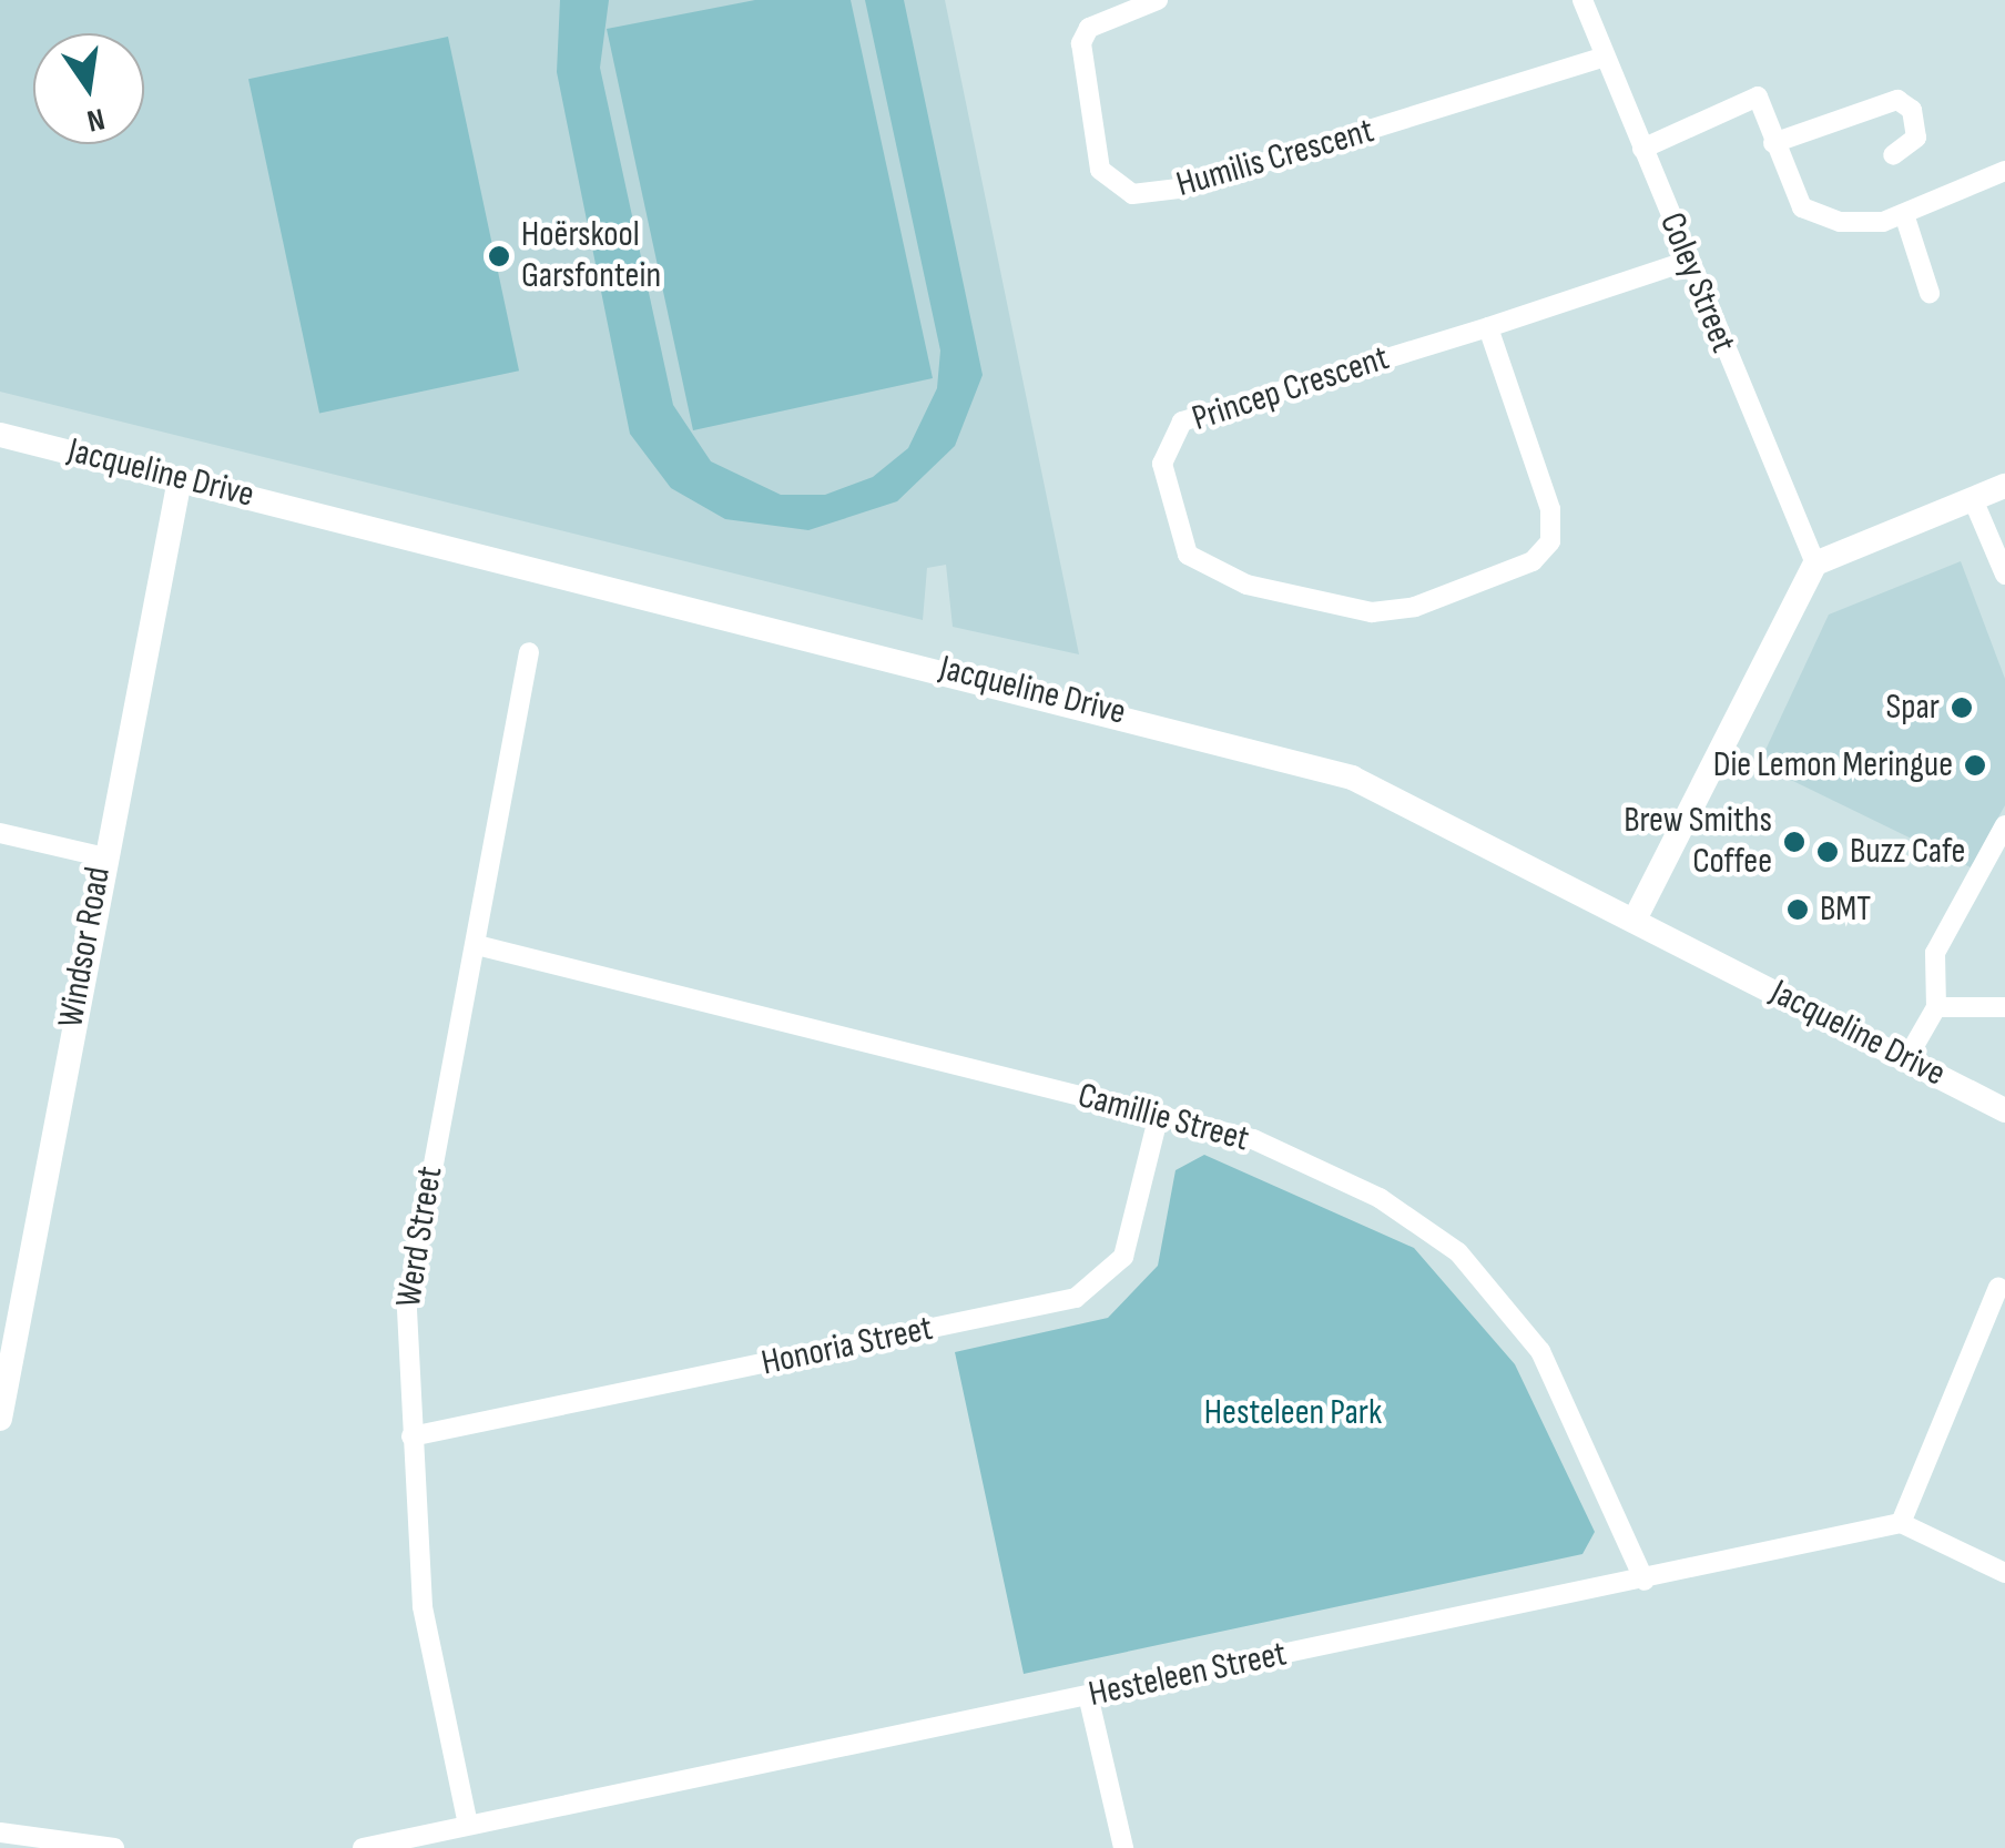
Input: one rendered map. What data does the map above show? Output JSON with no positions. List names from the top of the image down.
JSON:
{
  "streets": {
    "street": [
      "Humilis Crescent",
      "Coley Street",
      "Princep Crescent",
      "Jacqueline Drive",
      "Windsor Road",
      "Camillie Street",
      "Werd Street",
      "Honoria Street",
      "Hesteleen Street"
    ]
  },
  "crossings": [
    ["Humilis Crescent", "Coley Street"],
    ["Coley Street", "Princep Crescent"],
    ["Jacqueline Drive", "Windsor Road"],
    ["Camillie Street", "Werd Street"],
    ["Camillie Street", "Honoria Street"],
    ["Camillie Street", "Hesteleen Street"],
    ["Werd Street", "Honoria Street"],
    ["Werd Street", "Hesteleen Street"]
  ],
  "parks": ["Hesteleen Park"],
  "places": [
    "Hoërskool Garsfontein",
    "Spar",
    "Die Lemon Meringue",
    "Brew Smiths Coffee",
    "Buzz Cafe",
    "BMT"
  ],
  "north": "bottom"
}
